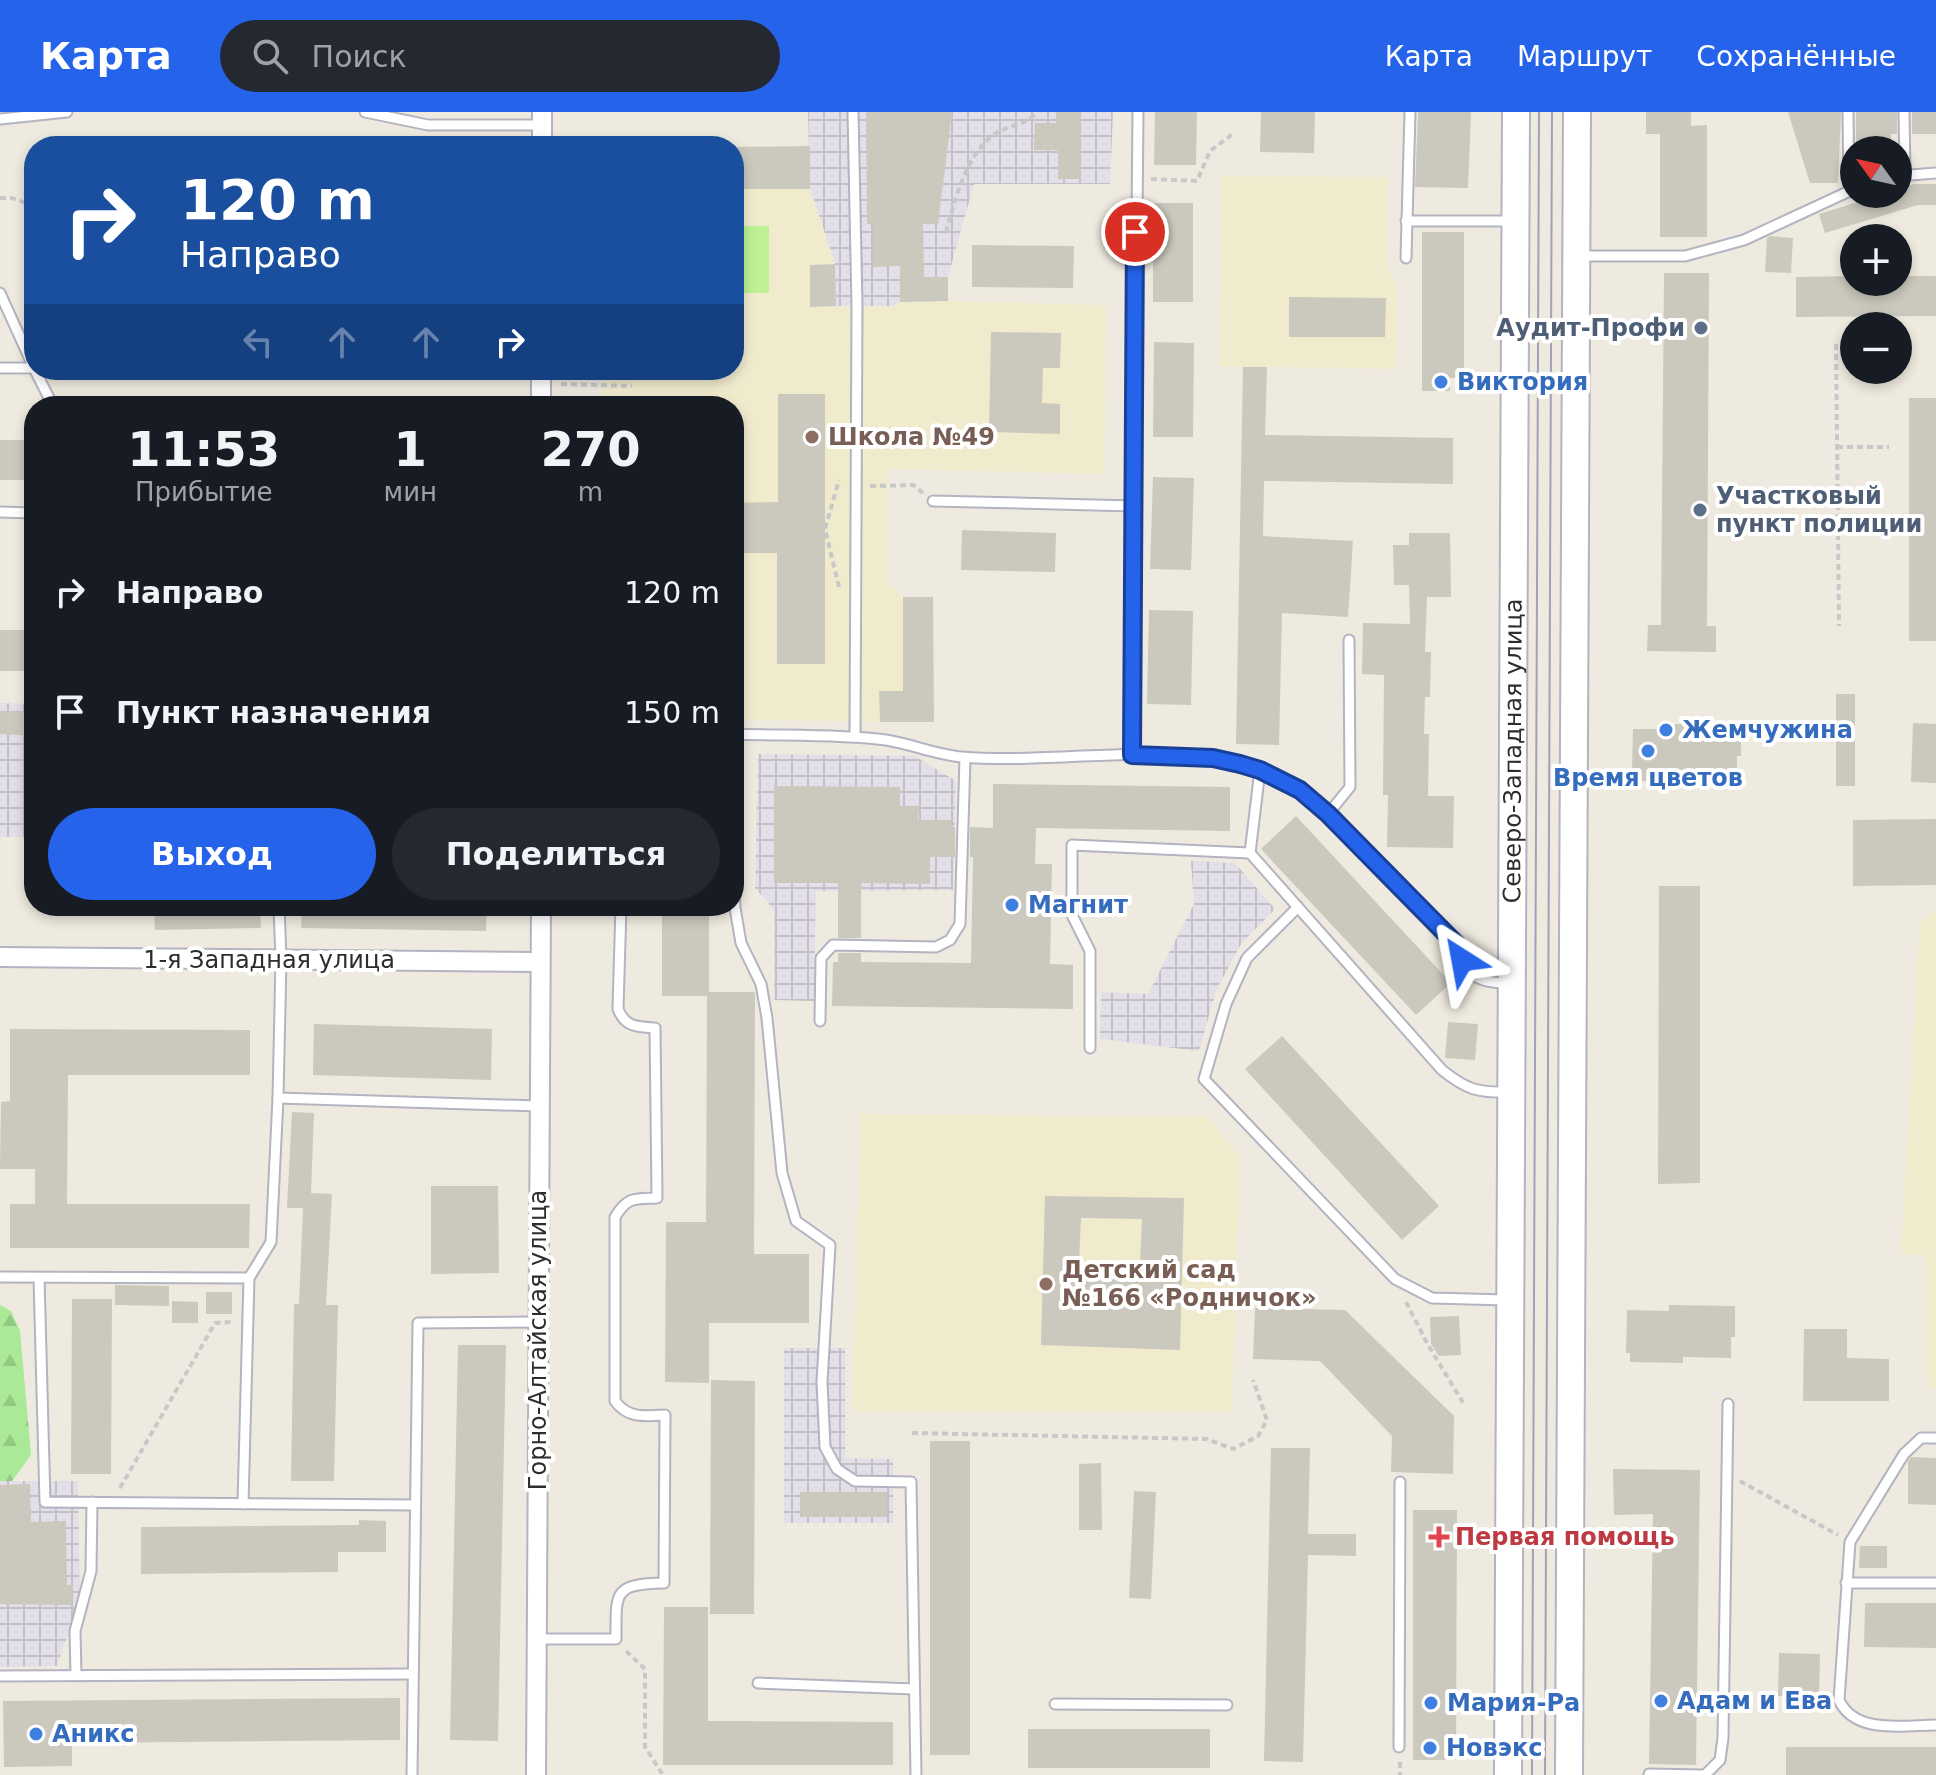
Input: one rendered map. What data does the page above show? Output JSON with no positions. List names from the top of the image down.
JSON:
{
  "streets": {
    "main road": ["Северо-Западная улица"],
    "street": ["1-я Западная улица", "Горно-Алтайская улица"]
  },
  "crossings": [
    ["1-я Западная улица", "Горно-Алтайская улица"]
  ],
  "places": {
    "other": [
      "Аудит-Профи",
      "Виктория",
      "Школа №49",
      "Участковый пункт полиции",
      "Жемчужина",
      "Время цветов",
      "Магнит",
      "Детский сад №166 «Родничок»",
      "Адам и Ева",
      "Мария-Ра",
      "Аникс",
      "Новэкс"
    ],
    "health": ["Первая помощь"]
  },
  "north": "top left",
  "page": {
    "header": "Карта",
    "search": "Поиск",
    "nav": ["Карта", "Маршрут", "Сохранённые"],
    "map_buttons": ["+", "−"],
    "turn": ["120 m", "Направо"],
    "eta": [
      "11:53",
      "Прибытие",
      "1",
      "мин",
      "270",
      "m"
    ],
    "list": [
      {
        "name": "Направо",
        "value": "120 m"
      },
      {
        "name": "Пункт назначения",
        "value": "150 m"
      }
    ],
    "buttons": ["Выход", "Поделиться"]
  }
}
